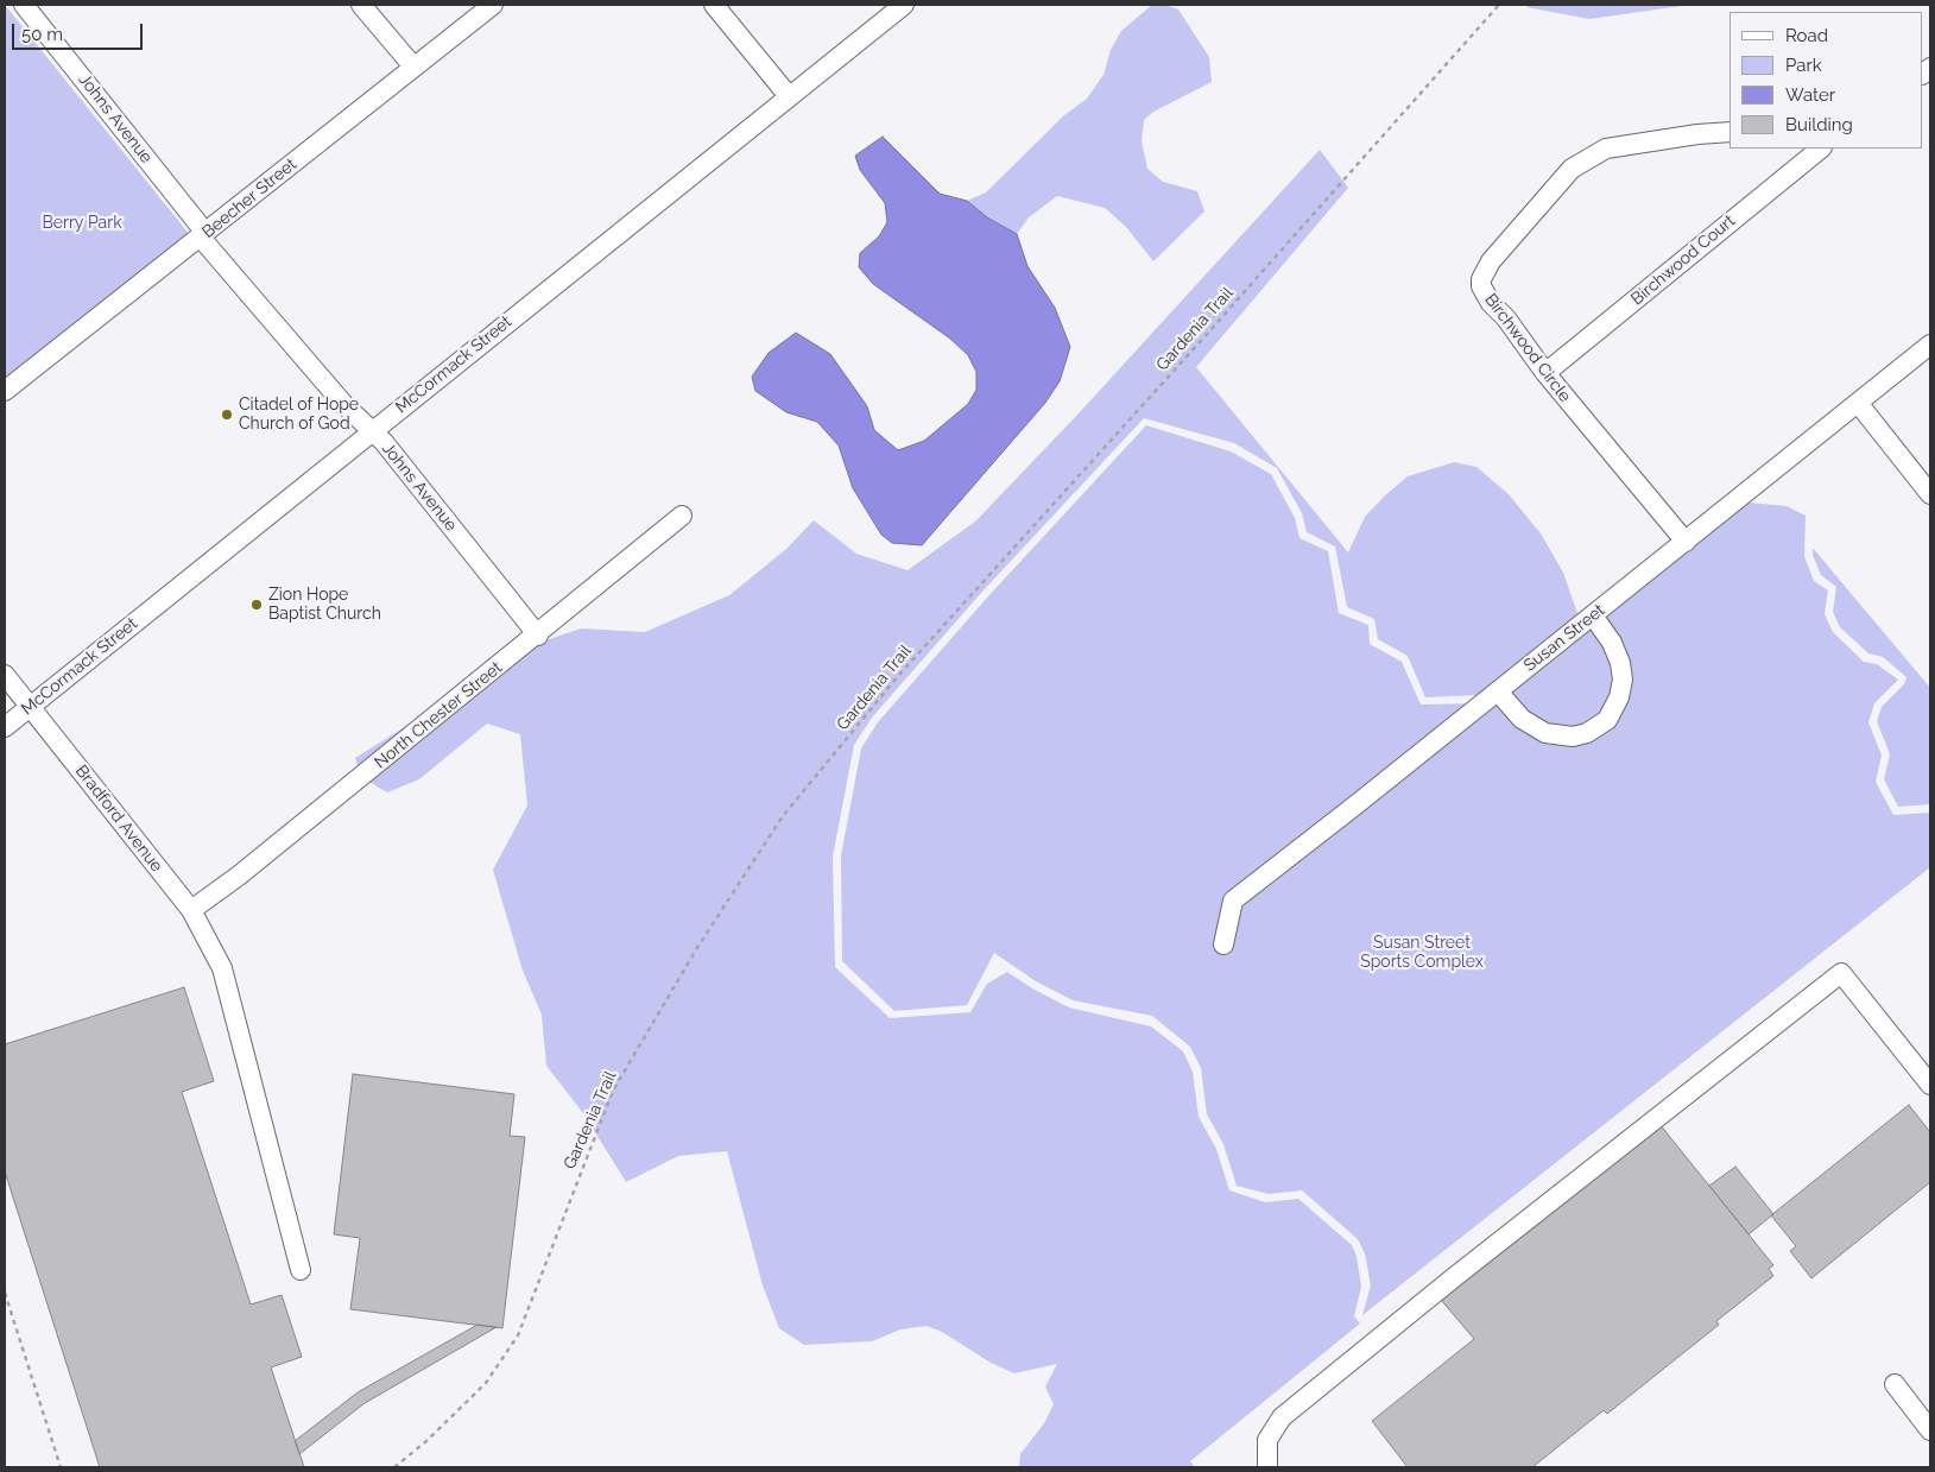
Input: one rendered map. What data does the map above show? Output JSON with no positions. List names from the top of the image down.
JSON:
{
  "streets": {
    "street": [
      "Johns Avenue",
      "Beecher Street",
      "Birchwood Court",
      "Birchwood Circle",
      "McCormack Street",
      "Susan Street",
      "North Chester Street",
      "Bradford Avenue"
    ],
    "path": ["Gardenia Trail"]
  },
  "crossings": [
    ["Johns Avenue", "Beecher Street"],
    ["Johns Avenue", "McCormack Street"],
    ["Johns Avenue", "North Chester Street"],
    ["Birchwood Court", "Birchwood Circle"],
    ["Birchwood Circle", "Susan Street"],
    ["McCormack Street", "Bradford Avenue"],
    ["North Chester Street", "Bradford Avenue"]
  ],
  "parks": ["Berry Park", "Susan Street Sports Complex"],
  "places": ["Citadel of Hope Church of God", "Zion Hope Baptist Church"],
  "legend": [
    "Road",
    "Park",
    "Water",
    "Building"
  ],
  "scale_bar": "50 m"
}
